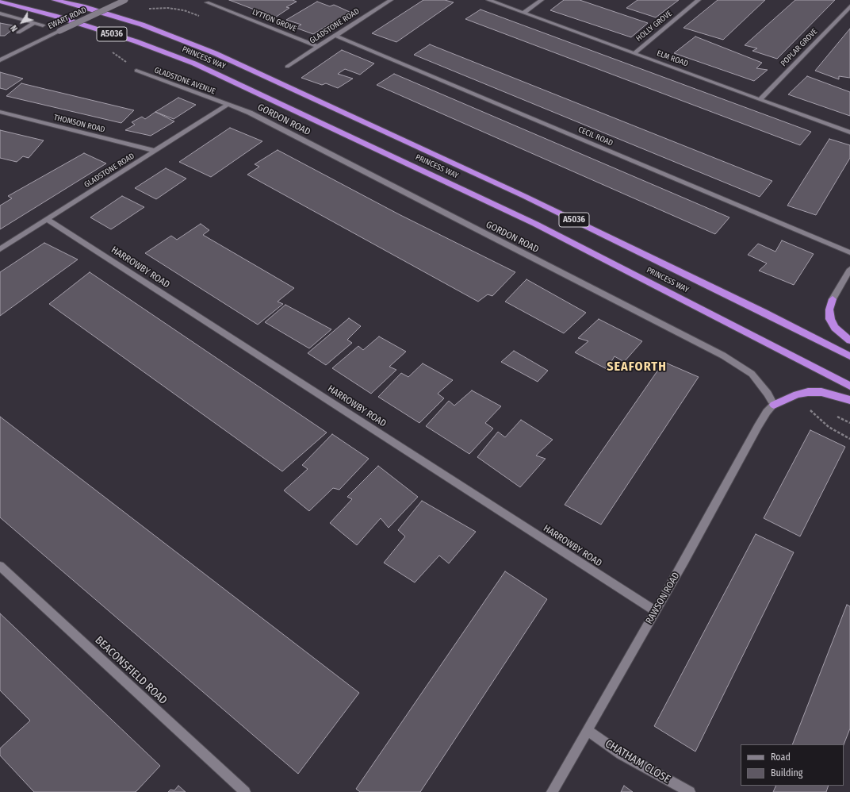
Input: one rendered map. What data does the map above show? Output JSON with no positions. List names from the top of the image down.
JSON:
{
  "streets": {
    "highway": ["A5036", "PRINCESS WAY"],
    "street": [
      "EWART ROAD",
      "LYTTON GROVE",
      "GLADSTONE ROAD",
      "HOLLY GROVE",
      "POPLAR GROVE",
      "ELM ROAD",
      "GLADSTONE AVENUE",
      "GORDON ROAD",
      "THOMSON ROAD",
      "CECIL ROAD",
      "HARROWBY ROAD",
      "RAWSON ROAD",
      "BEACONSFIELD ROAD",
      "CHATHAM CLOSE"
    ]
  },
  "crossings": [
    ["LYTTON GROVE", "GLADSTONE ROAD"],
    ["GLADSTONE ROAD", "GLADSTONE AVENUE"],
    ["GLADSTONE ROAD", "GORDON ROAD"],
    ["GLADSTONE ROAD", "THOMSON ROAD"],
    ["GLADSTONE ROAD", "CECIL ROAD"],
    ["GLADSTONE ROAD", "HARROWBY ROAD"],
    ["HOLLY GROVE", "ELM ROAD"],
    ["POPLAR GROVE", "ELM ROAD"],
    ["GLADSTONE AVENUE", "GORDON ROAD"],
    ["GORDON ROAD", "RAWSON ROAD"],
    ["HARROWBY ROAD", "RAWSON ROAD"],
    ["RAWSON ROAD", "CHATHAM CLOSE"]
  ],
  "districts": ["SEAFORTH"],
  "legend": ["Road", "Building"],
  "north": "bottom left"
}
